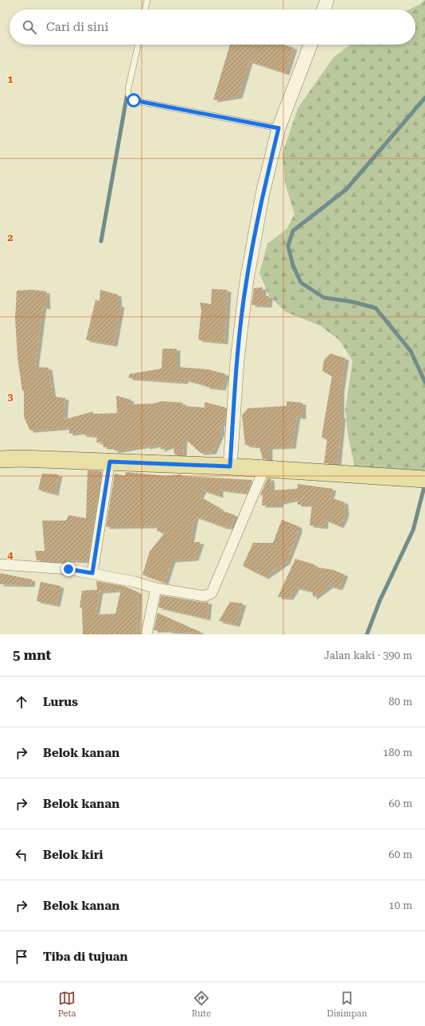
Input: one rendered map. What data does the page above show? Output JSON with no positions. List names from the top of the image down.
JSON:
{
  "page": {
    "search": "Cari di sini",
    "heading": ["5 mnt", "Jalan kaki · 390 m"],
    "list": [
      ["Lurus", "80 m"],
      ["Belok kanan", "180 m"],
      ["Belok kanan", "60 m"],
      ["Belok kiri", "60 m"],
      ["Belok kanan", "10 m"],
      "Tiba di tujuan"
    ],
    "nav": ["Peta", "Rute", "Disimpan"]
  },
  "grid": {
    "rows": [
      "1",
      "2",
      "3",
      "4"
    ]
  }
}
